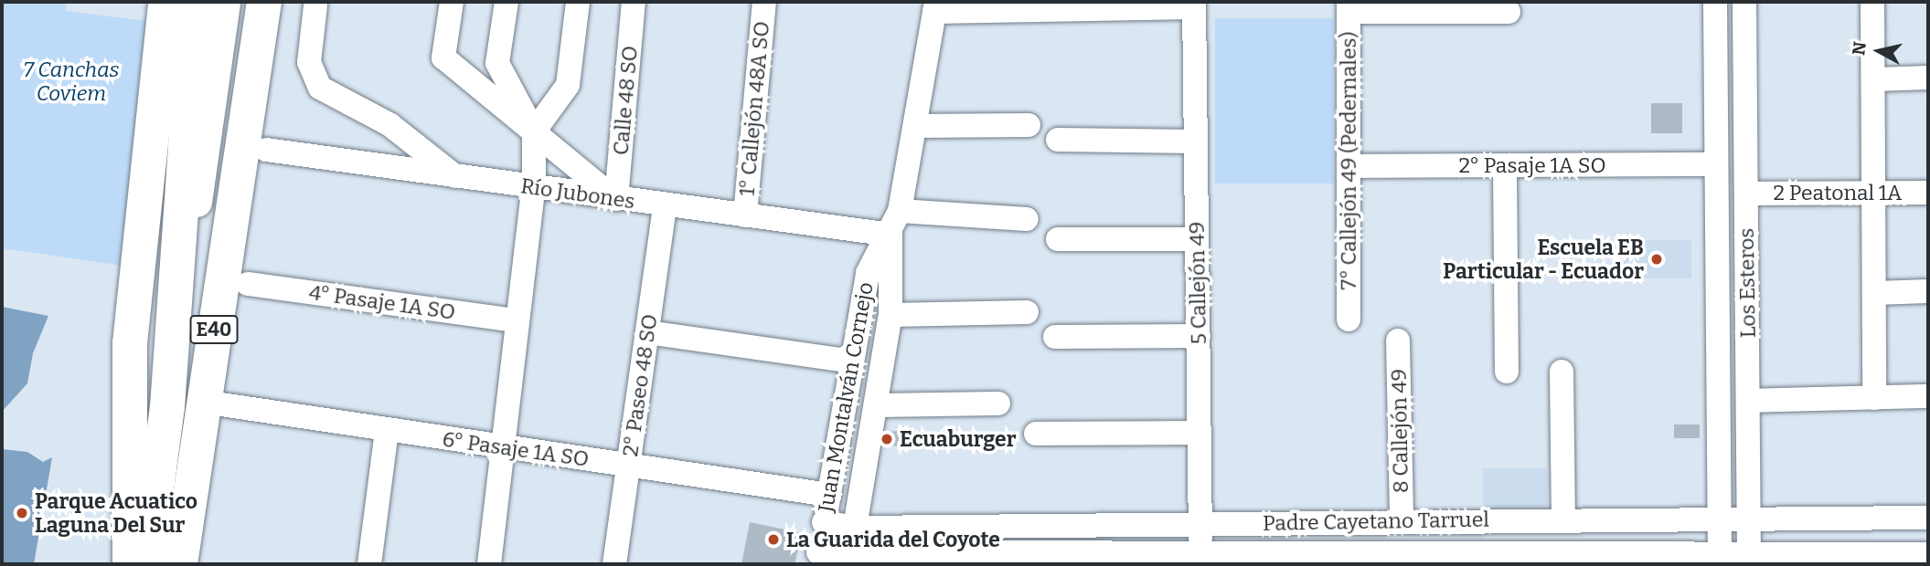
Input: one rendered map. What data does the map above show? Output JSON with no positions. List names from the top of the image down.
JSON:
{
  "streets": {
    "highway": ["E40"],
    "street": [
      "Calle 48 SO",
      "1° Callejón 48A SO",
      "7° Callejón 49 (Pedernales)",
      "2° Pasaje 1A SO",
      "2 Peatonal 1A",
      "Río Jubones",
      "5 Callejón 49",
      "Los Esteros",
      "4° Pasaje 1A SO",
      "2° Paseo 48 SO",
      "Juan Montalván Cornejo",
      "8 Callejón 49",
      "6° Pasaje 1A SO",
      "Padre Cayetano Tarruel"
    ]
  },
  "crossings": [
    ["Calle 48 SO", "Río Jubones"],
    ["1° Callejón 48A SO", "Río Jubones"],
    ["7° Callejón 49 (Pedernales)", "2° Pasaje 1A SO"],
    ["2° Pasaje 1A SO", "Los Esteros"],
    ["2 Peatonal 1A", "Los Esteros"],
    ["Río Jubones", "2° Paseo 48 SO"],
    ["Río Jubones", "Juan Montalván Cornejo"],
    ["5 Callejón 49", "Padre Cayetano Tarruel"],
    ["Los Esteros", "Padre Cayetano Tarruel"],
    ["E40", "6° Pasaje 1A SO"],
    ["2° Paseo 48 SO", "6° Pasaje 1A SO"],
    ["Juan Montalván Cornejo", "6° Pasaje 1A SO"],
    ["Juan Montalván Cornejo", "Padre Cayetano Tarruel"],
    ["8 Callejón 49", "Padre Cayetano Tarruel"]
  ],
  "parks": ["7 Canchas Coviem"],
  "places": [
    "Escuela EB Particular - Ecuador",
    "Ecuaburger",
    "Parque Acuatico Laguna Del Sur",
    "La Guarida del Coyote"
  ],
  "north": "left"
}
